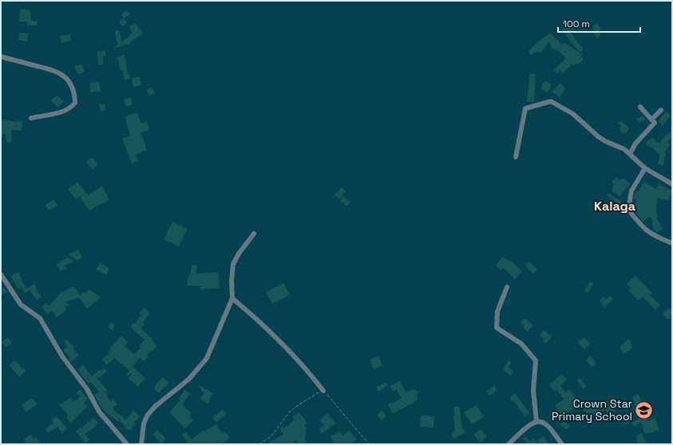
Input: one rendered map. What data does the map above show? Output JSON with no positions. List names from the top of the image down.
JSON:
{
  "districts": ["Kalaga"],
  "places": {
    "school or university": ["Crown Star Primary School"]
  },
  "scale_bar": "100 m"
}
